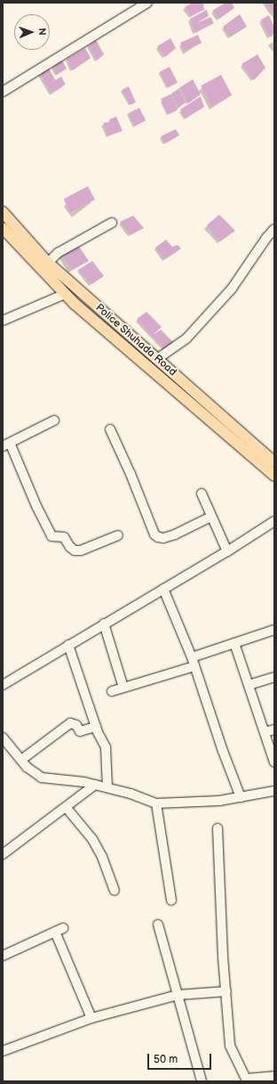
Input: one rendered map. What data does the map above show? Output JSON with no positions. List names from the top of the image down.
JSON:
{
  "streets": {
    "main road": ["Police Shuhada Road"]
  },
  "scale_bar": "50 m",
  "north": "right"
}
